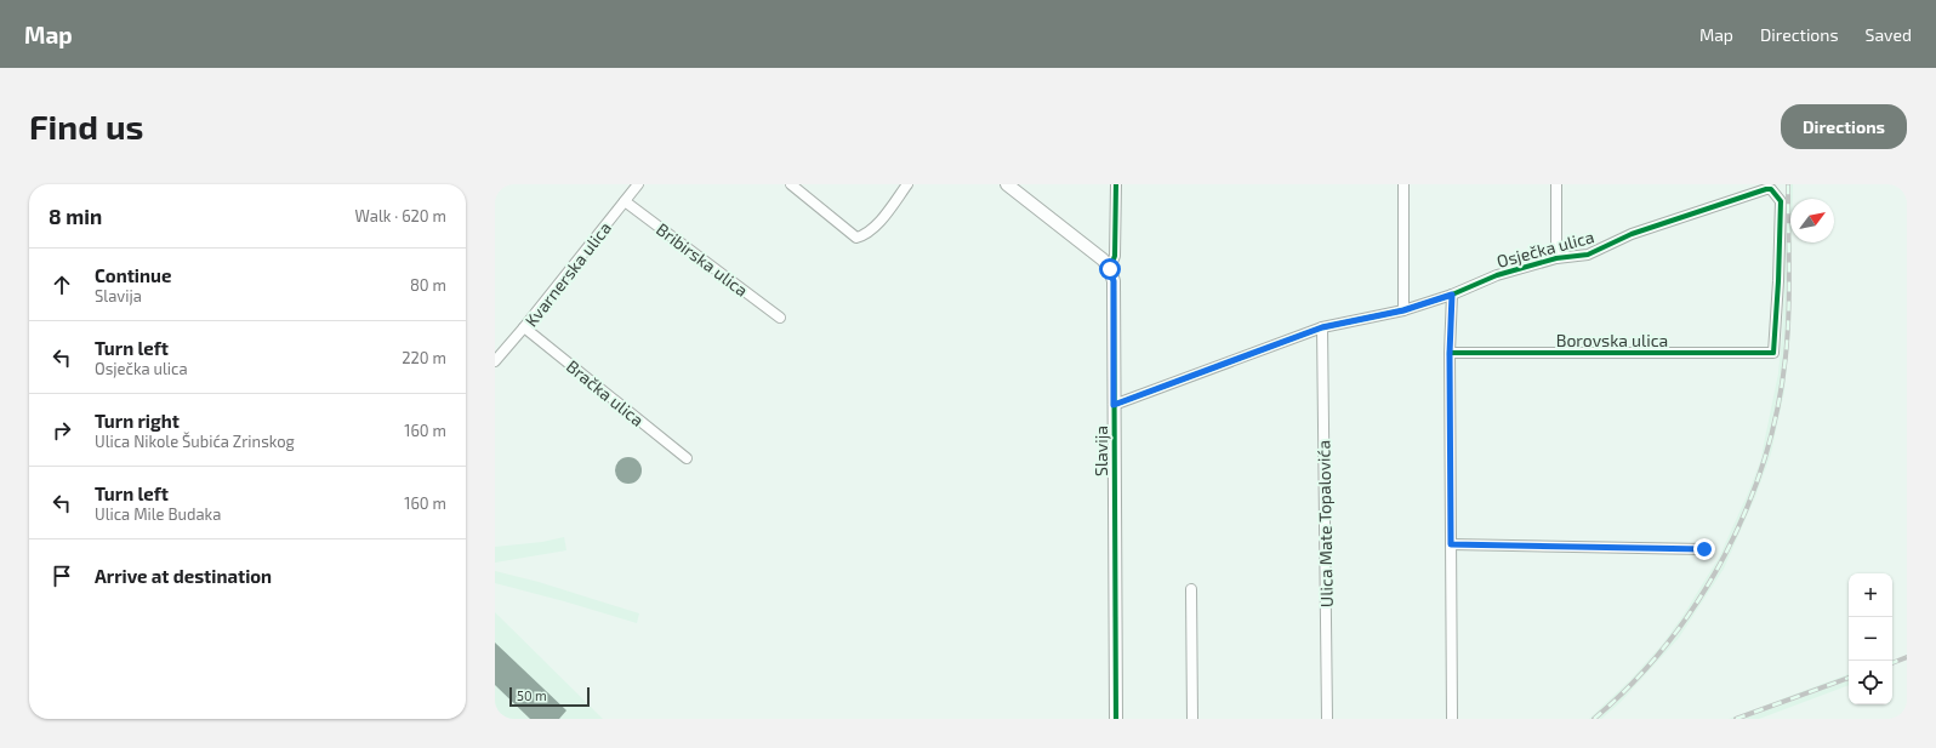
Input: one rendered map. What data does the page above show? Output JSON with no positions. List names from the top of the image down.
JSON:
{
  "streets": {
    "street": [
      "Osječka ulica",
      "Bribirska ulica",
      "Kvarnerska ulica",
      "Borovska ulica",
      "Bračka ulica",
      "Slavija",
      "Ulica Mate Topalovića"
    ]
  },
  "crossings": [
    ["Osječka ulica", "Borovska ulica"],
    ["Osječka ulica", "Slavija"],
    ["Osječka ulica", "Ulica Mate Topalovića"],
    ["Bribirska ulica", "Kvarnerska ulica"],
    ["Kvarnerska ulica", "Bračka ulica"]
  ],
  "scale_bar": "50 m",
  "north": "top right",
  "page": {
    "header": "Map",
    "nav": ["Map", "Directions", "Saved"],
    "buttons": "Directions",
    "title": "Find us",
    "heading": ["8 min", "Walk · 620 m"],
    "list": [
      ["Continue", "Slavija", "80 m"],
      ["Turn left", "Osječka ulica", "220 m"],
      ["Turn right", "Ulica Nikole Šubića Zrinskog", "160 m"],
      ["Turn left", "Ulica Mile Budaka", "160 m"],
      "Arrive at destination"
    ],
    "map_buttons": ["+", "−"],
    "scale": "50 m"
  }
}
